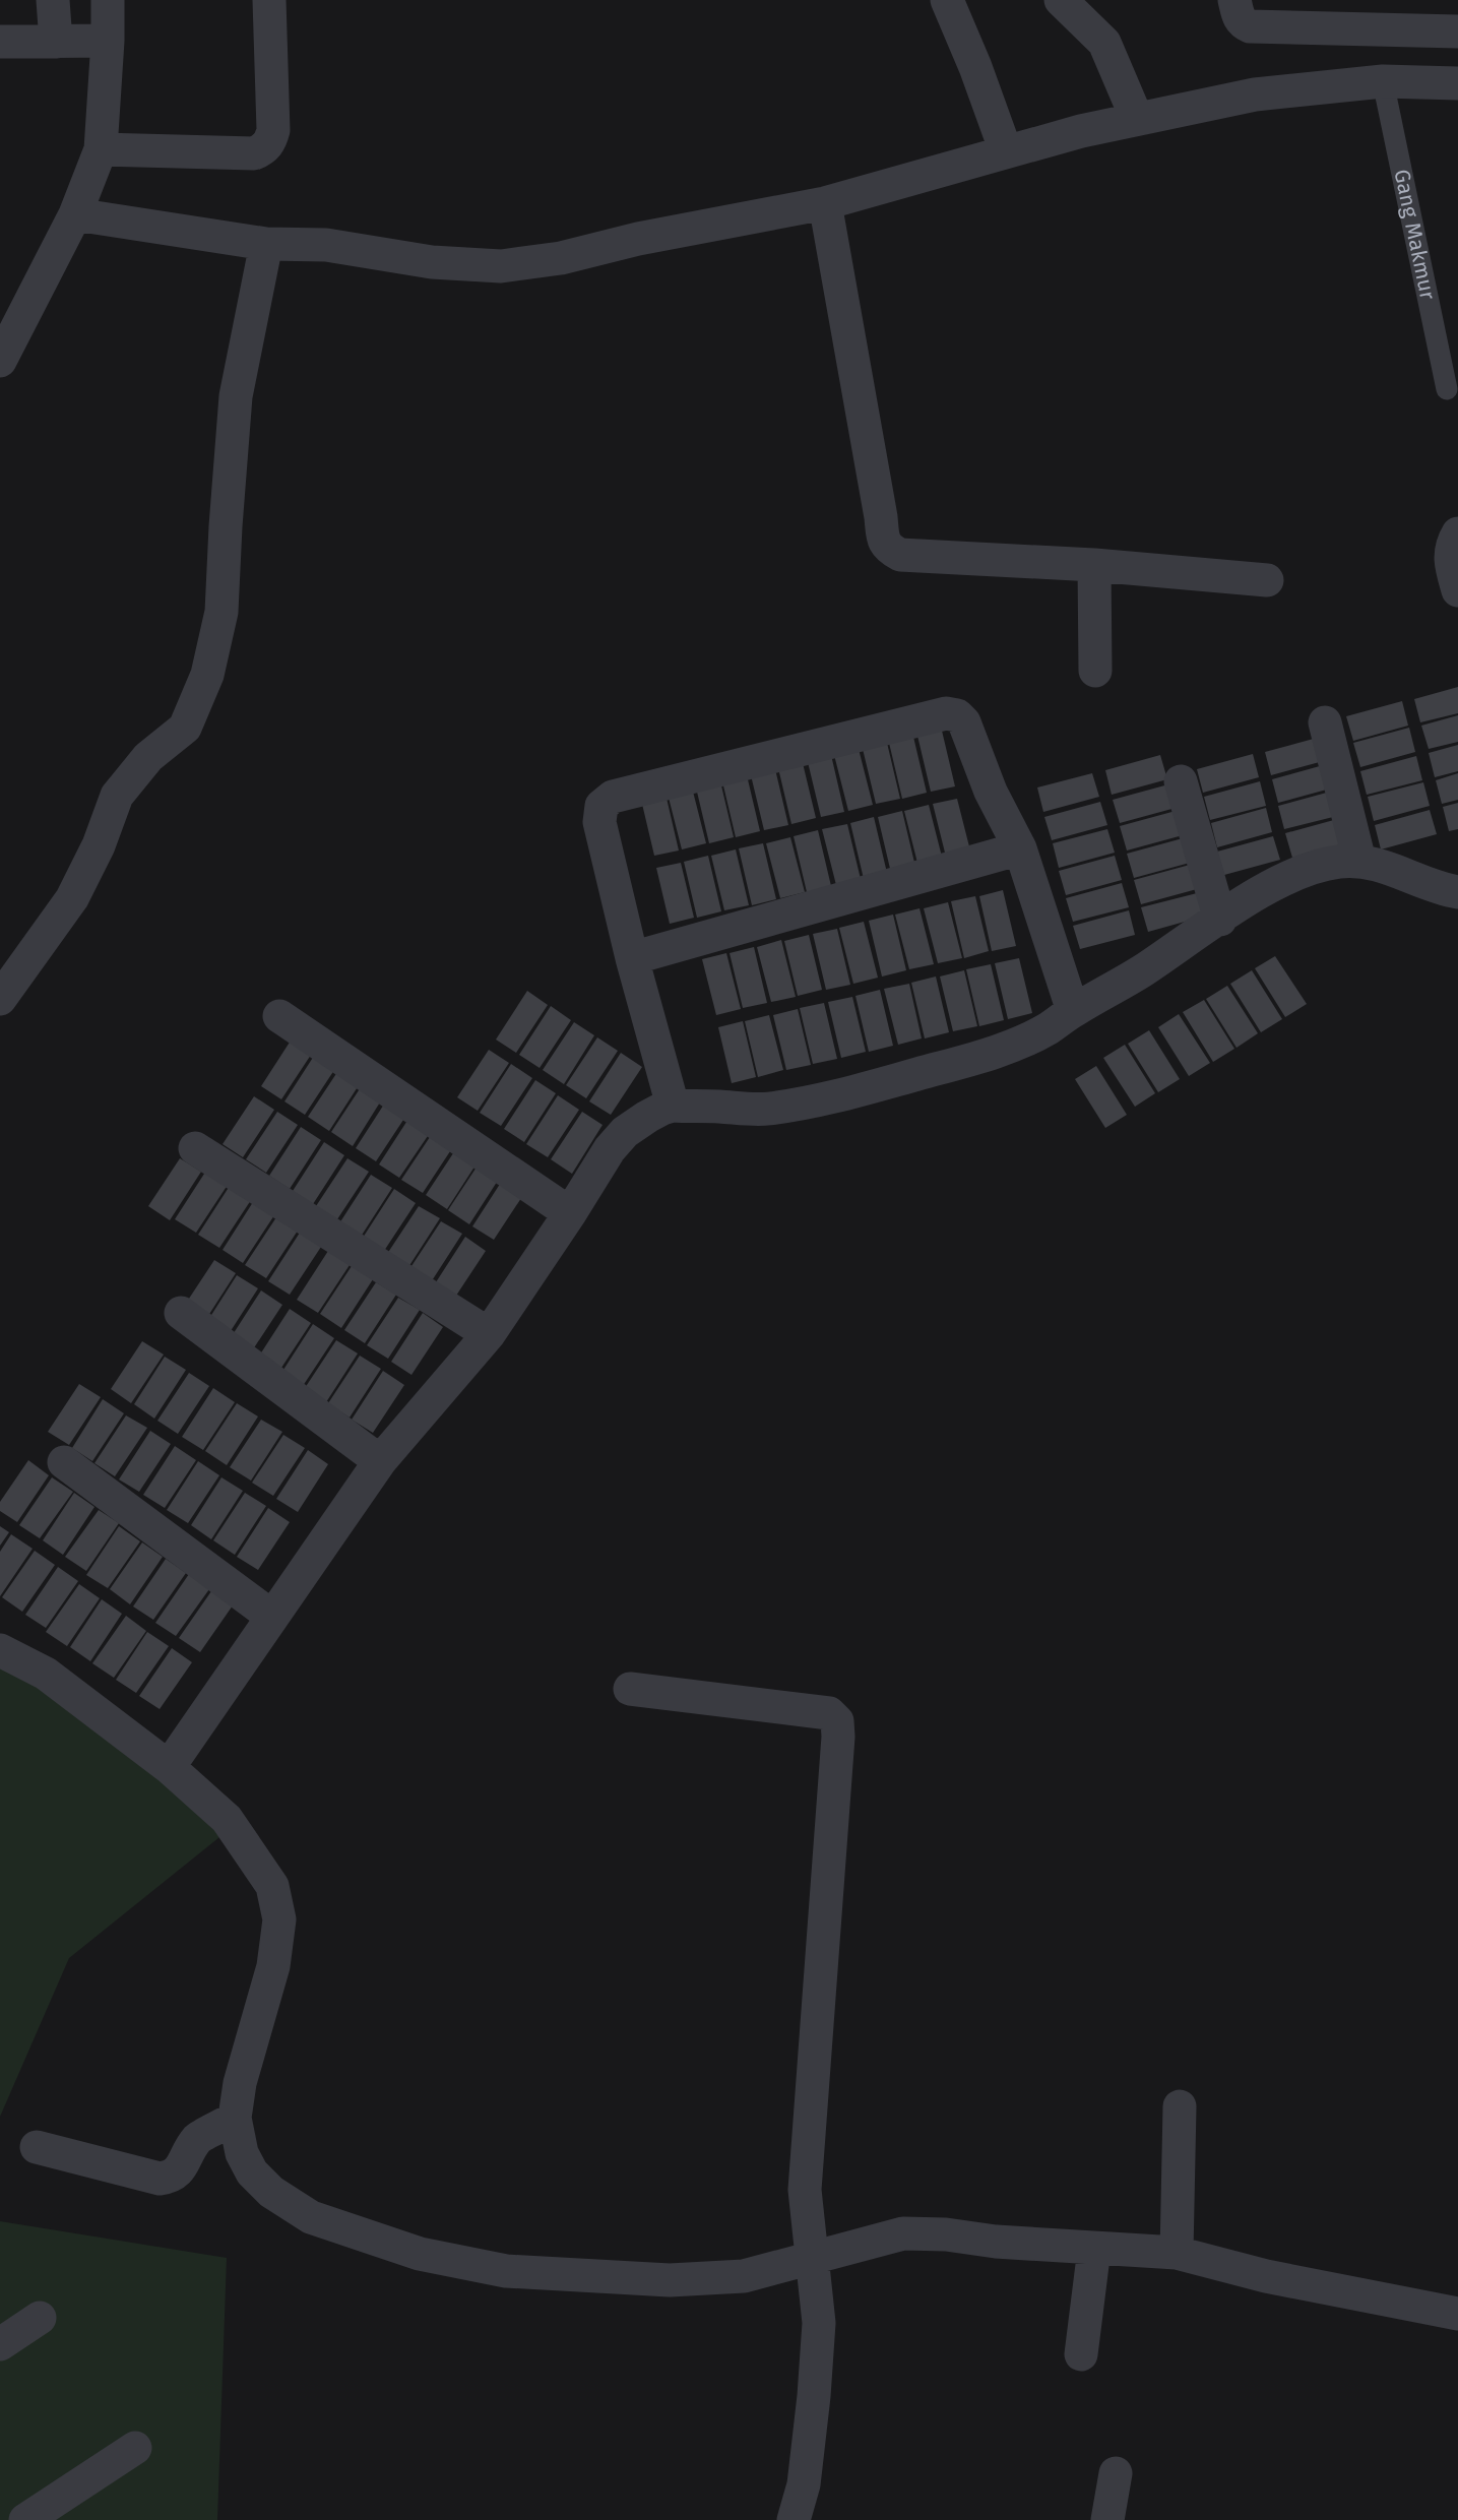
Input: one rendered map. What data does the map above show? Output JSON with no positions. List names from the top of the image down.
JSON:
{
  "streets": {
    "lane": ["Gang Makmur"]
  }
}
